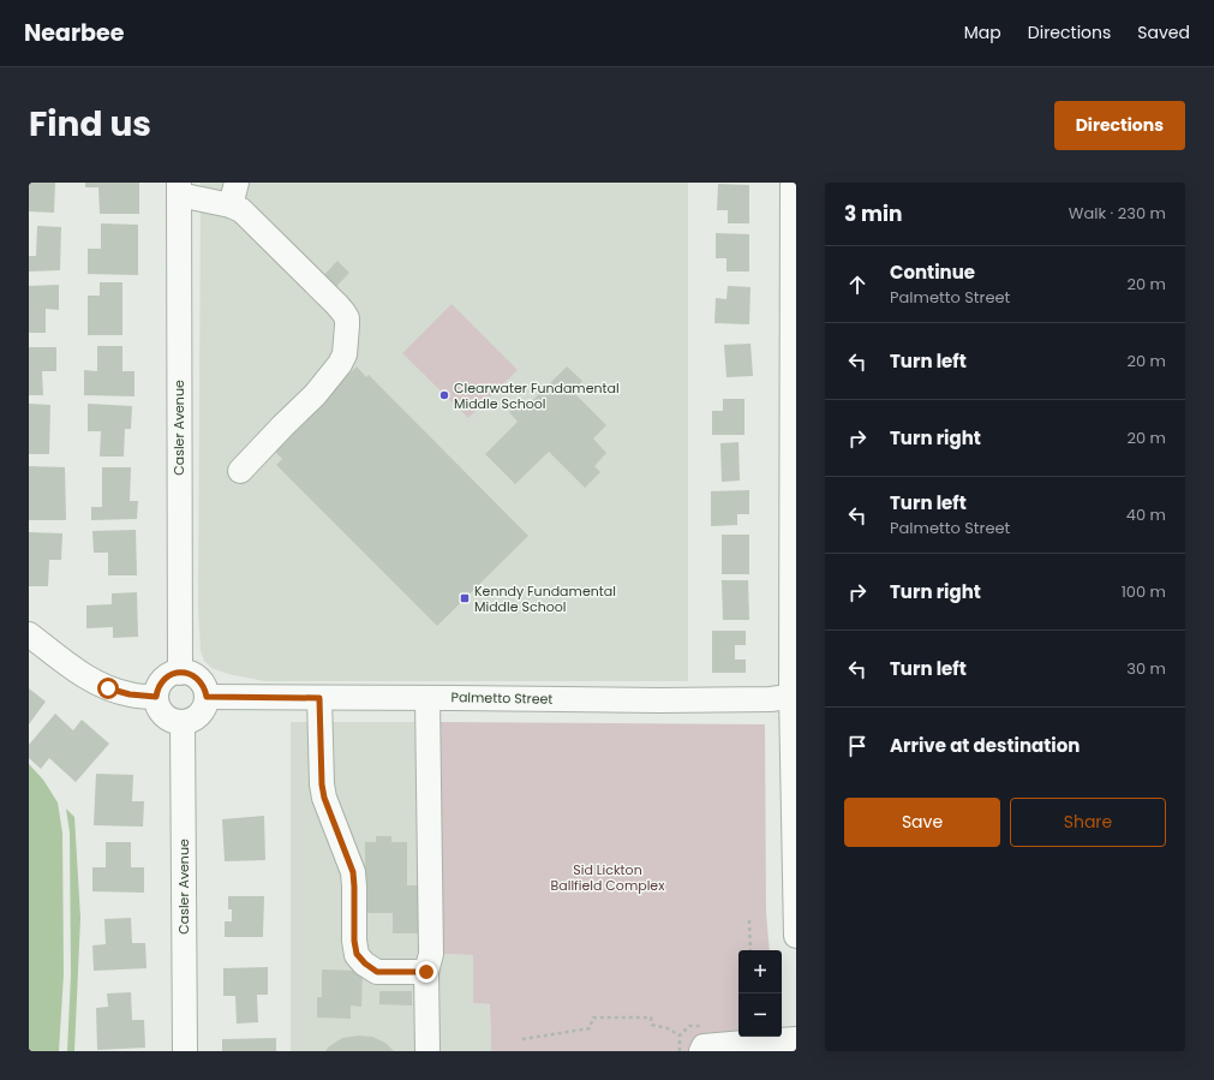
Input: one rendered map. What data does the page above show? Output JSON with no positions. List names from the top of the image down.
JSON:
{
  "streets": {
    "street": ["Casler Avenue", "Palmetto Street"]
  },
  "crossings": [
    ["Casler Avenue", "Palmetto Street"]
  ],
  "parks": ["Sid Lickton Ballfield Complex"],
  "places": {
    "other": ["Clearwater Fundamental Middle School"],
    "transit": ["Kenndy Fundamental Middle School"]
  },
  "page": {
    "header": "Nearbee",
    "nav": ["Map", "Directions", "Saved"],
    "title": "Find us",
    "buttons": [
      "Directions",
      ["Save", "Share"]
    ],
    "heading": ["3 min", "Walk · 230 m"],
    "list": [
      ["Continue", "Palmetto Street", "20 m"],
      ["Turn left", "20 m"],
      ["Turn right", "20 m"],
      ["Turn left", "Palmetto Street", "40 m"],
      ["Turn right", "100 m"],
      ["Turn left", "30 m"],
      "Arrive at destination"
    ],
    "map_buttons": ["+", "−"]
  }
}
